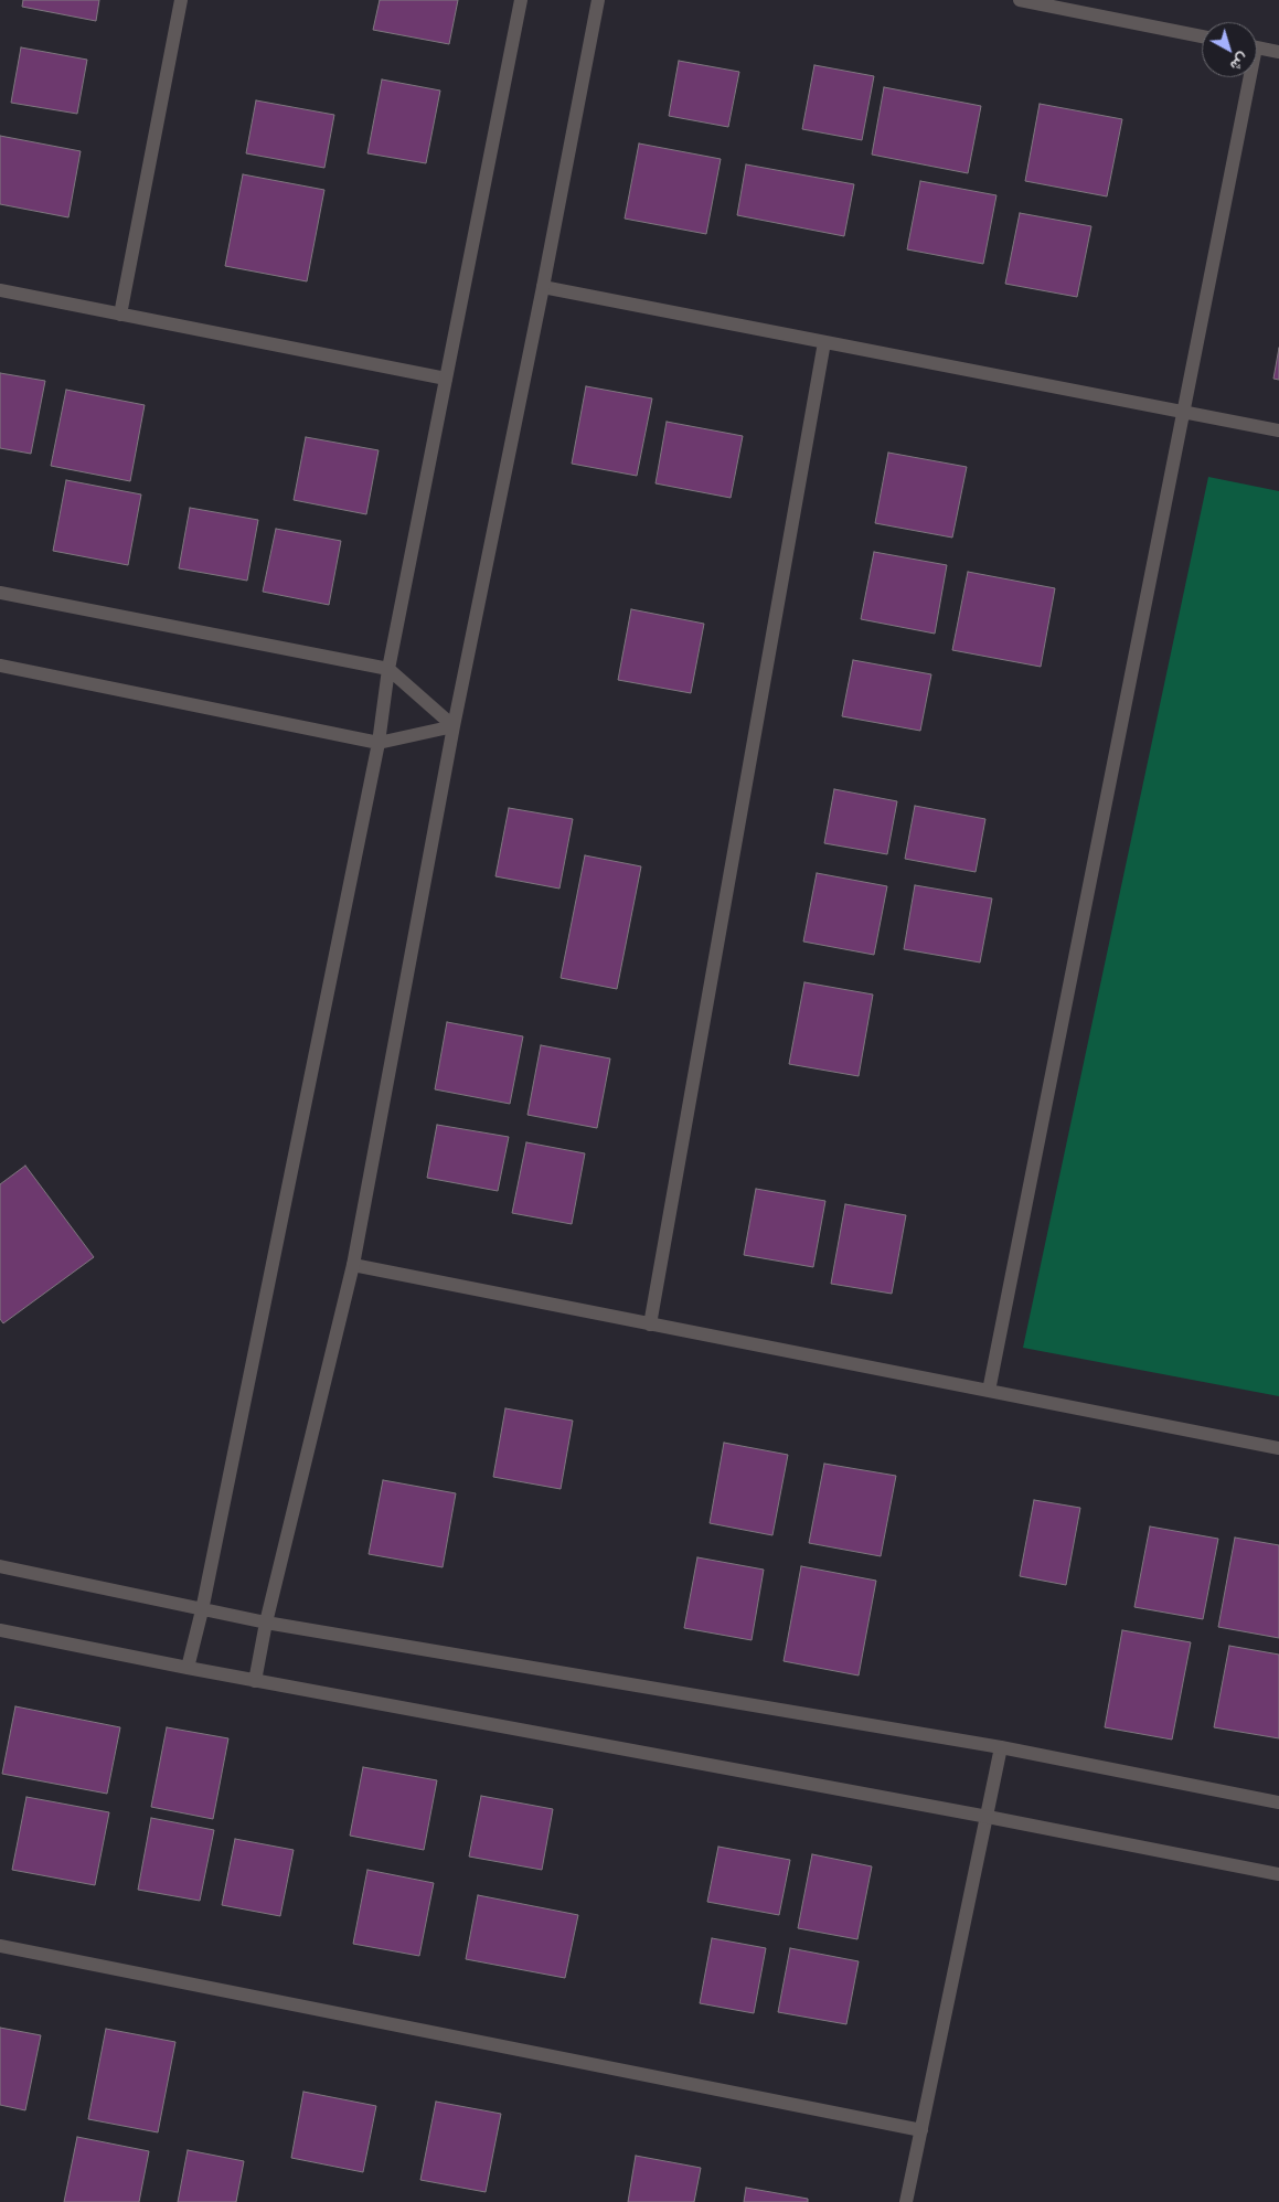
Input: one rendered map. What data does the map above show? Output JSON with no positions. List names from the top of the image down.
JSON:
{
  "north": "bottom right"
}
